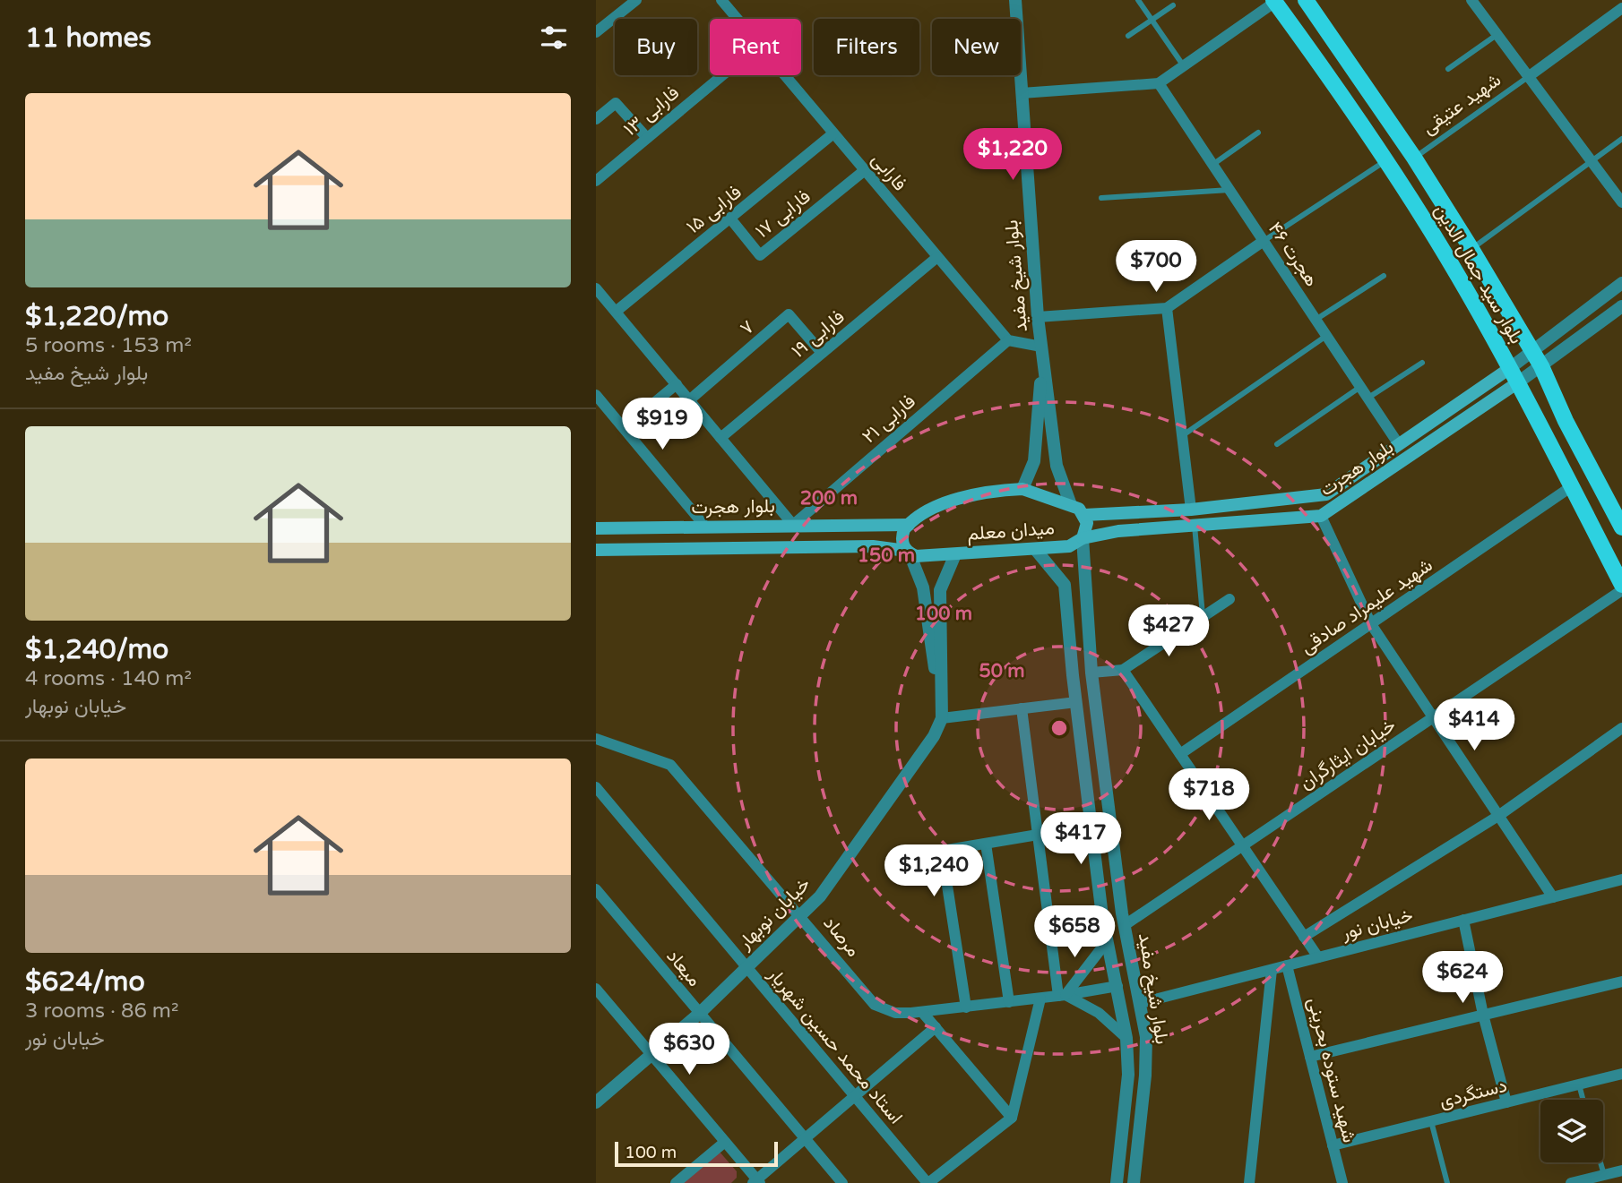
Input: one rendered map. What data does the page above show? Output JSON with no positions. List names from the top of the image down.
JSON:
{
  "streets": {
    "main road": ["بلوار سید جمال الدین", "بلوار هجرت", "میدان معلم"],
    "street": [
      "فارابی ۱۳",
      "فارابی",
      "فارابی ۱۵",
      "فارابی ۱۷",
      "هجرت ۴۶",
      "بلوار شیخ مفید",
      "۷",
      "فارابی ۱۹",
      "فارابی ۲۱",
      "شهید علیمراد صادقی",
      "خیابان ایثارگران",
      "خیابان نوبهار",
      "خیابان نور",
      "مرصاد",
      "میعاد",
      "استاد محمد حسین شهریار",
      "شهید ستوده بحرینی",
      "دستگردی"
    ],
    "lane": ["شهید عتیقی"]
  },
  "crossings": [
    ["شهید عتیقی", "بلوار سید جمال الدین"],
    ["فارابی", "فارابی ۱۵"],
    ["فارابی", "فارابی ۱۷"],
    ["فارابی", "فارابی ۱۹"],
    ["فارابی", "فارابی ۲۱"],
    ["فارابی ۱۵", "فارابی ۱۷"],
    ["هجرت ۴۶", "بلوار هجرت"],
    ["بلوار سید جمال الدین", "بلوار هجرت"],
    ["بلوار سید جمال الدین", "شهید علیمراد صادقی"],
    ["بلوار شیخ مفید", "بلوار هجرت"],
    ["بلوار شیخ مفید", "میدان معلم"],
    ["بلوار شیخ مفید", "خیابان ایثارگران"],
    ["بلوار شیخ مفید", "خیابان نور"],
    ["بلوار شیخ مفید", "مرصاد"],
    ["۷", "فارابی ۱۹"],
    ["فارابی ۲۱", "بلوار هجرت"],
    ["بلوار هجرت", "میدان معلم"],
    ["خیابان نوبهار", "مرصاد"],
    ["خیابان نوبهار", "میعاد"],
    ["خیابان نوبهار", "استاد محمد حسین شهریار"],
    ["خیابان نور", "شهید ستوده بحرینی"],
    ["شهید ستوده بحرینی", "دستگردی"]
  ],
  "scale_bar": "100 m",
  "page": {
    "heading": "11 homes",
    "chip": [
      "Buy",
      "Rent",
      "Filters",
      "New"
    ],
    "list": [
      {
        "name": "$1,220/mo",
        "note": "5 rooms · 153 m² · بلوار شیخ مفید"
      },
      {
        "name": "$1,240/mo",
        "note": "4 rooms · 140 m² · خیابان نوبهار"
      },
      {
        "name": "$624/mo",
        "note": "3 rooms · 86 m² · خیابان نور"
      }
    ],
    "price": [
      "$1,220",
      "$700",
      "$919",
      "$427",
      "$414",
      "$718",
      "$417",
      "$1,240",
      "$658",
      "$624",
      "$630"
    ],
    "scale": "100 m"
  },
  "rings": [
    "200 m",
    "150 m",
    "100 m",
    "50 m"
  ]
}
